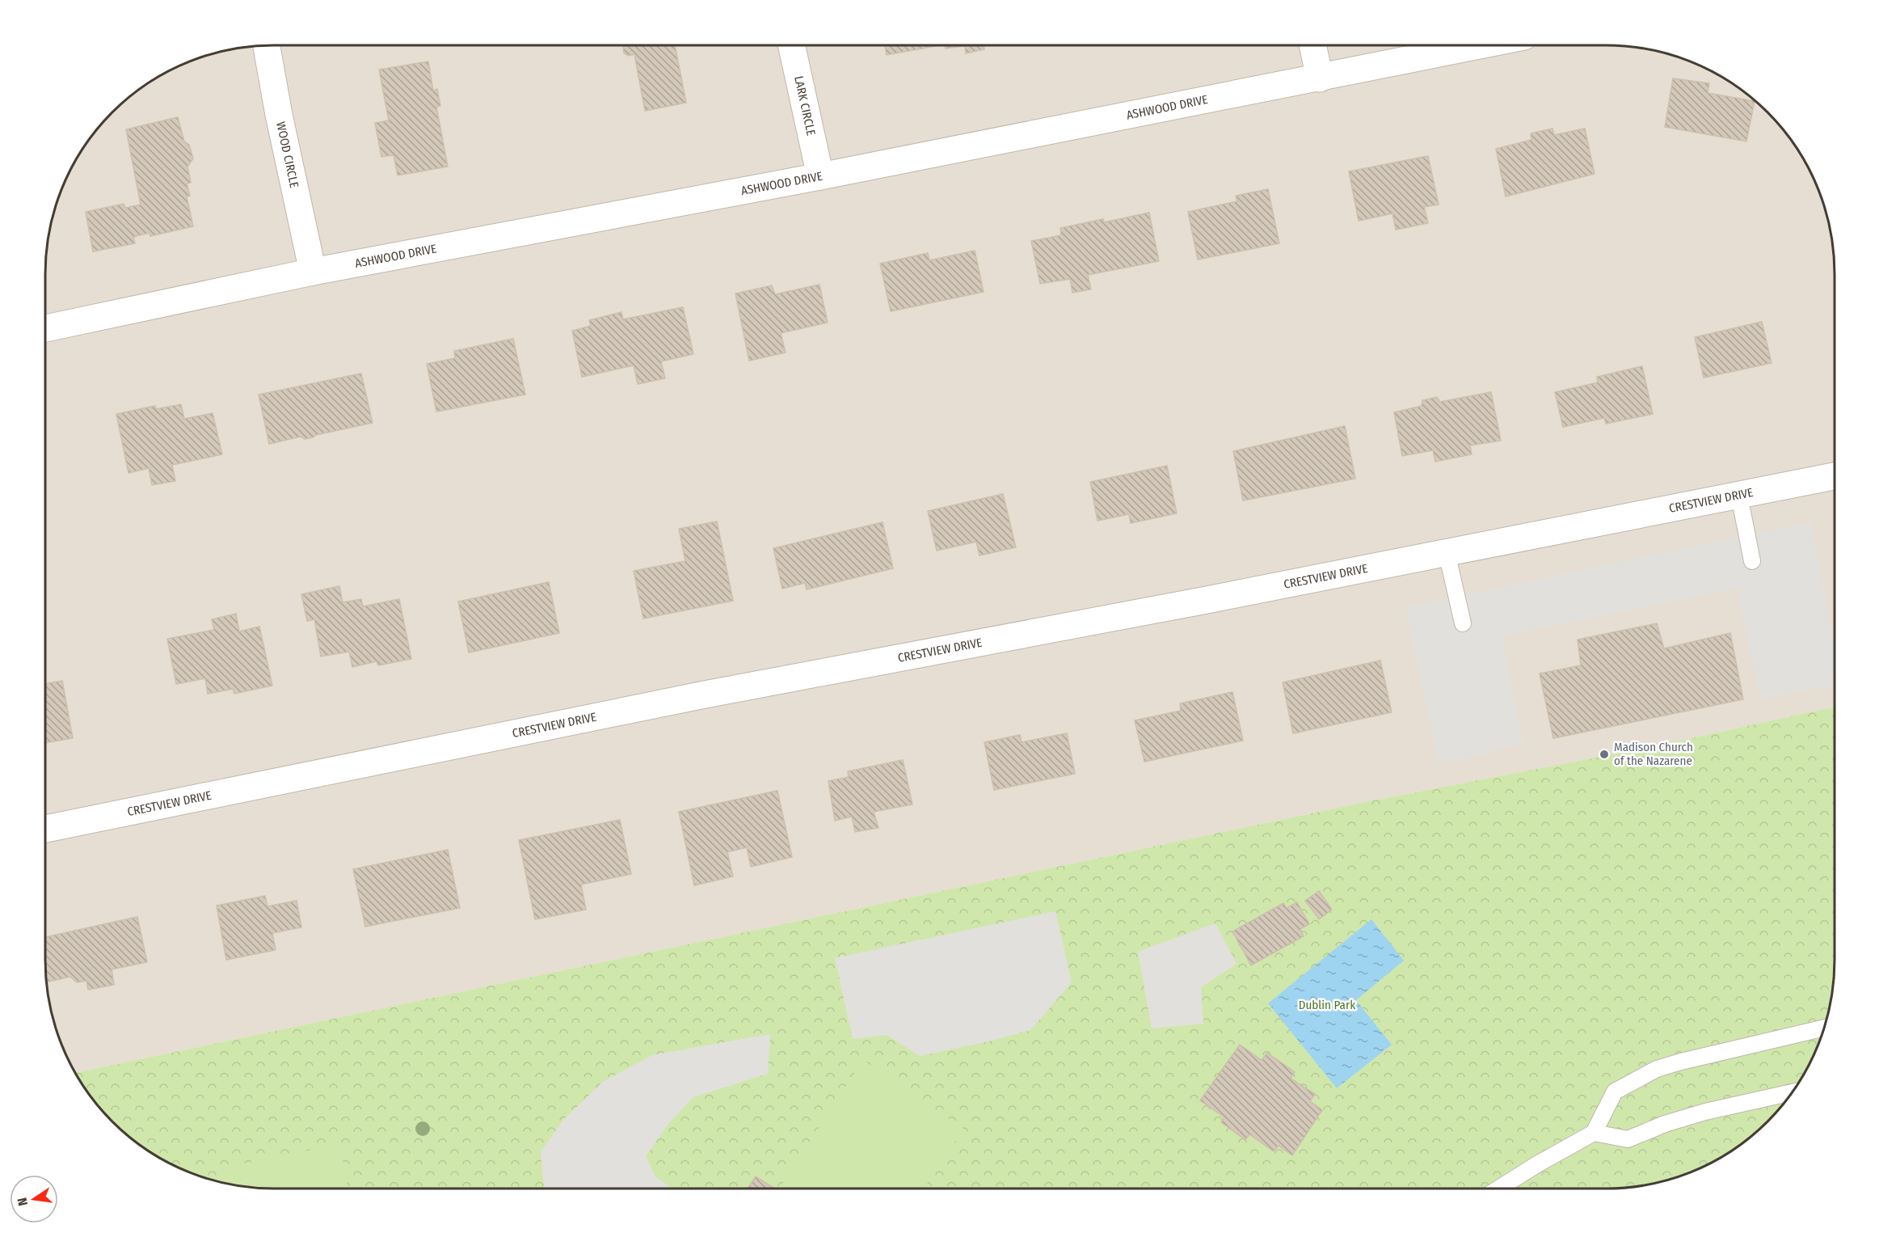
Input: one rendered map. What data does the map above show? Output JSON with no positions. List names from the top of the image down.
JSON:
{
  "streets": {
    "street": [
      "LARK CIRCLE",
      "ASHWOOD DRIVE",
      "WOOD CIRCLE",
      "CRESTVIEW DRIVE"
    ]
  },
  "crossings": [
    ["LARK CIRCLE", "ASHWOOD DRIVE"],
    ["ASHWOOD DRIVE", "WOOD CIRCLE"]
  ],
  "parks": ["Dublin Park"],
  "places": ["Madison Church of the Nazarene"],
  "north": "left"
}
